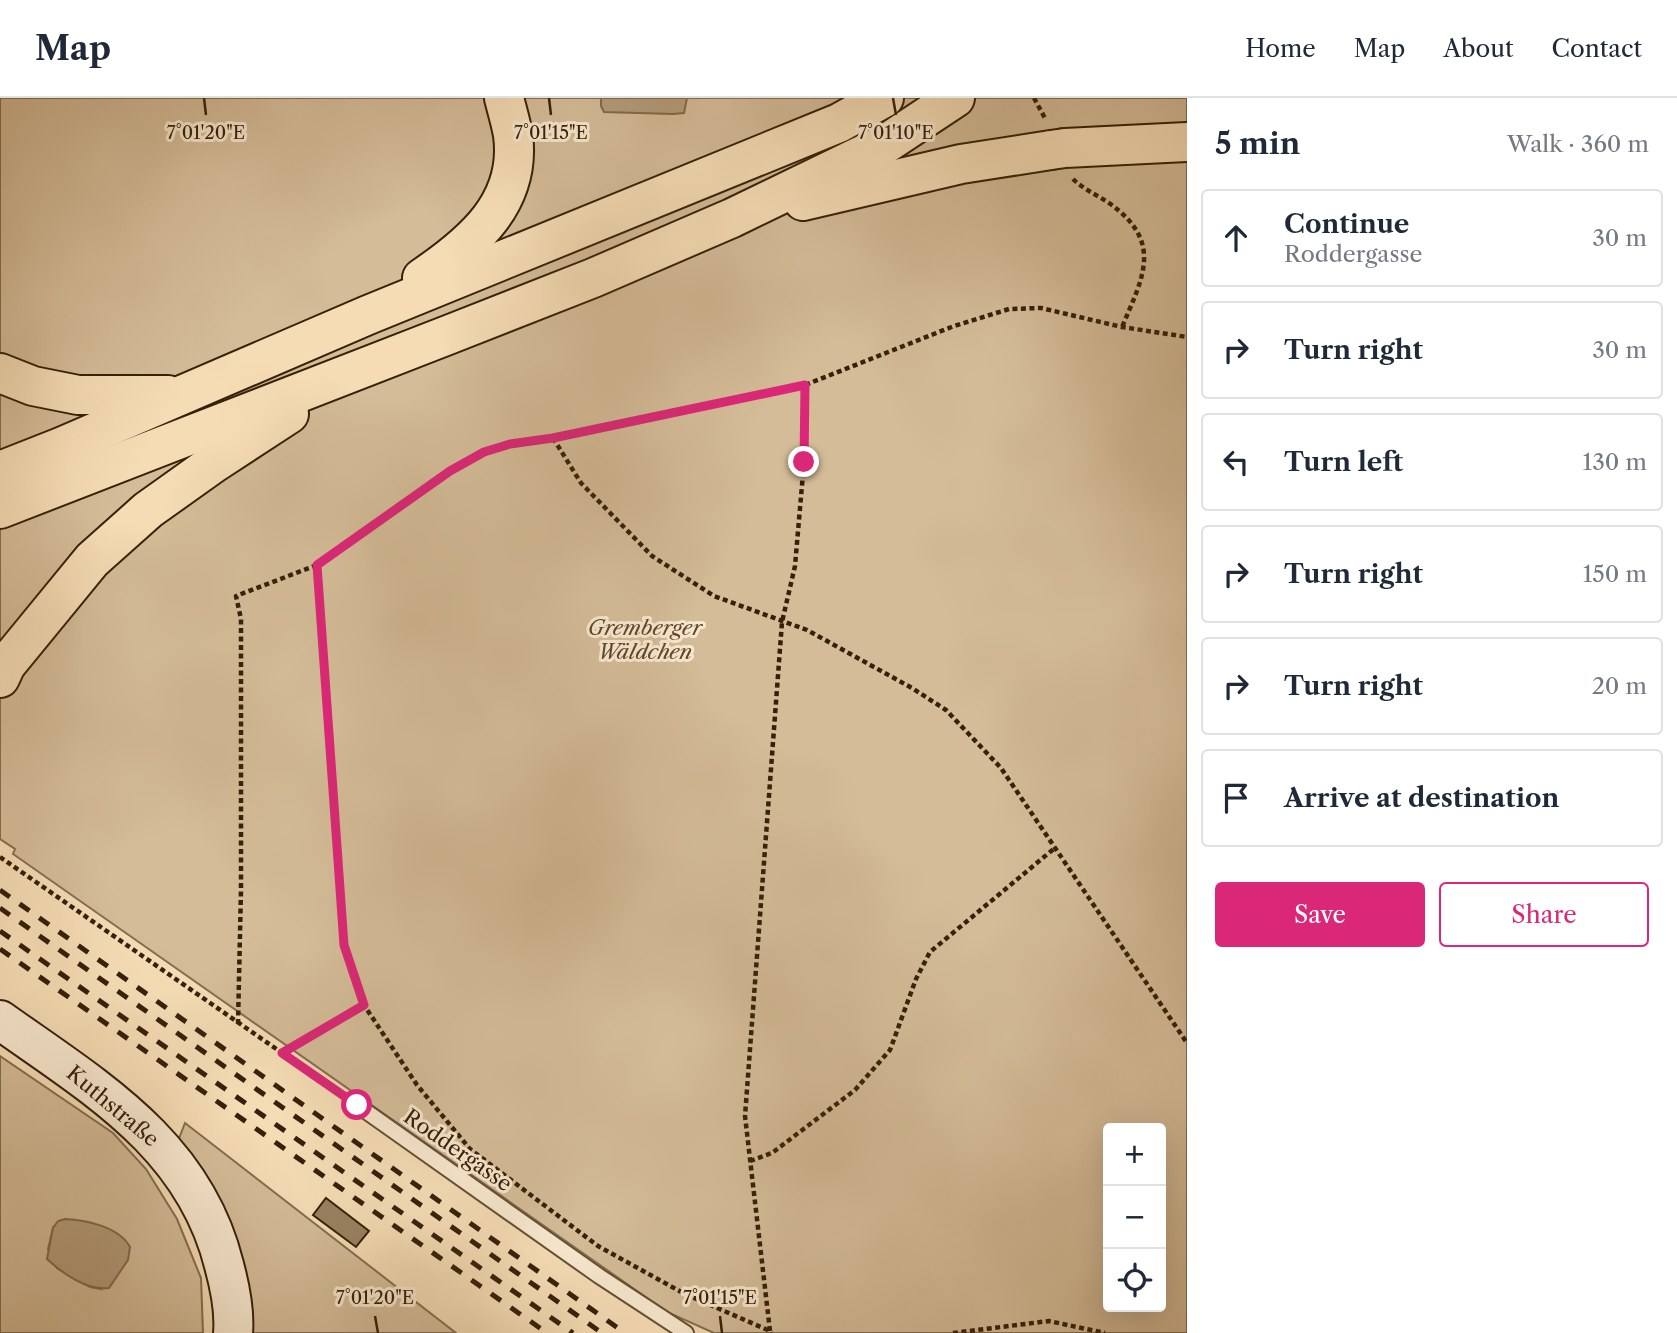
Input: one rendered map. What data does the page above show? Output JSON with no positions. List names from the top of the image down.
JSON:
{
  "streets": {
    "street": ["Kuthstraße"],
    "lane": ["Roddergasse"]
  },
  "parks": ["Gremberger Wäldchen"],
  "page": {
    "header": "Map",
    "nav": [
      "Home",
      "Map",
      "About",
      "Contact"
    ],
    "heading": ["5 min", "Walk · 360 m"],
    "list": [
      ["Continue", "Roddergasse", "30 m"],
      ["Turn right", "30 m"],
      ["Turn left", "130 m"],
      ["Turn right", "150 m"],
      ["Turn right", "20 m"],
      "Arrive at destination"
    ],
    "buttons": ["Save", "Share"],
    "map_buttons": ["+", "−"]
  },
  "coordinates": ["7°01'20\"E", "7°01'15\"E", "7°01'10\"E"]
}
